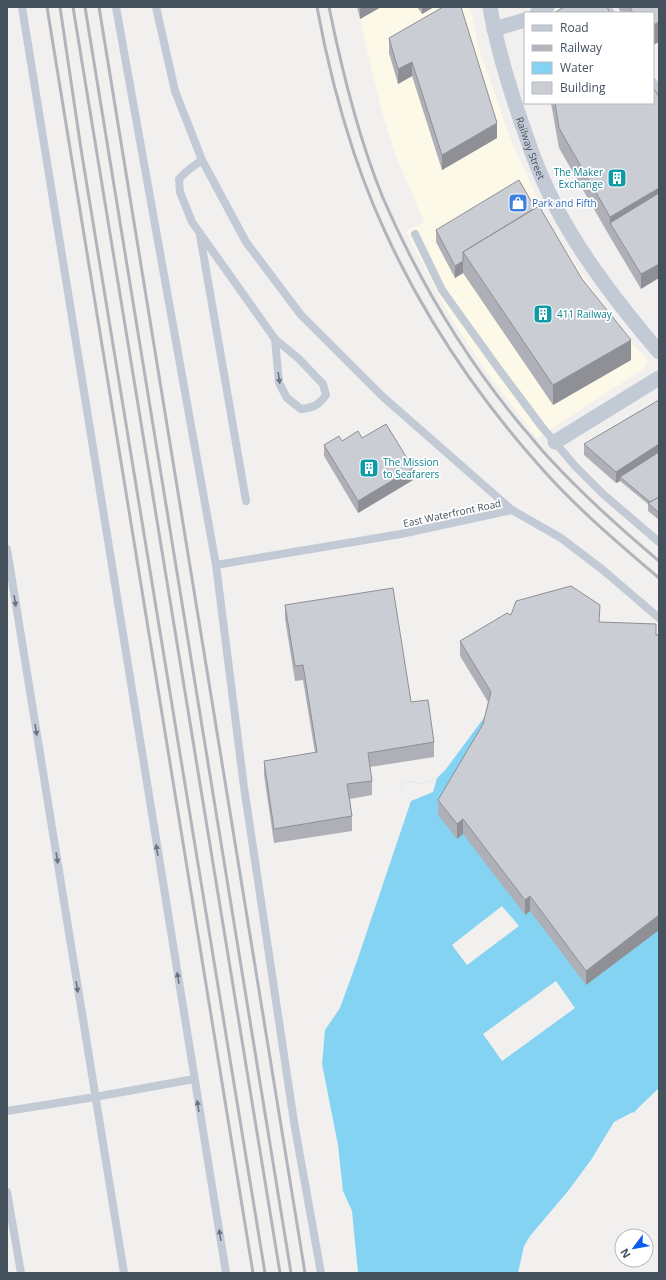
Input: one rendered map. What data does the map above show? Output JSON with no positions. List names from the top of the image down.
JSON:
{
  "streets": {
    "street": ["Railway Street"],
    "lane": ["East Waterfront Road"]
  },
  "places": {
    "building": ["The Maker Exchange", "411 Railway", "The Mission to Seafarers"],
    "shop": ["Park and Fifth"]
  },
  "legend": [
    "Road",
    "Railway",
    "Water",
    "Building"
  ],
  "north": "bottom left"
}
